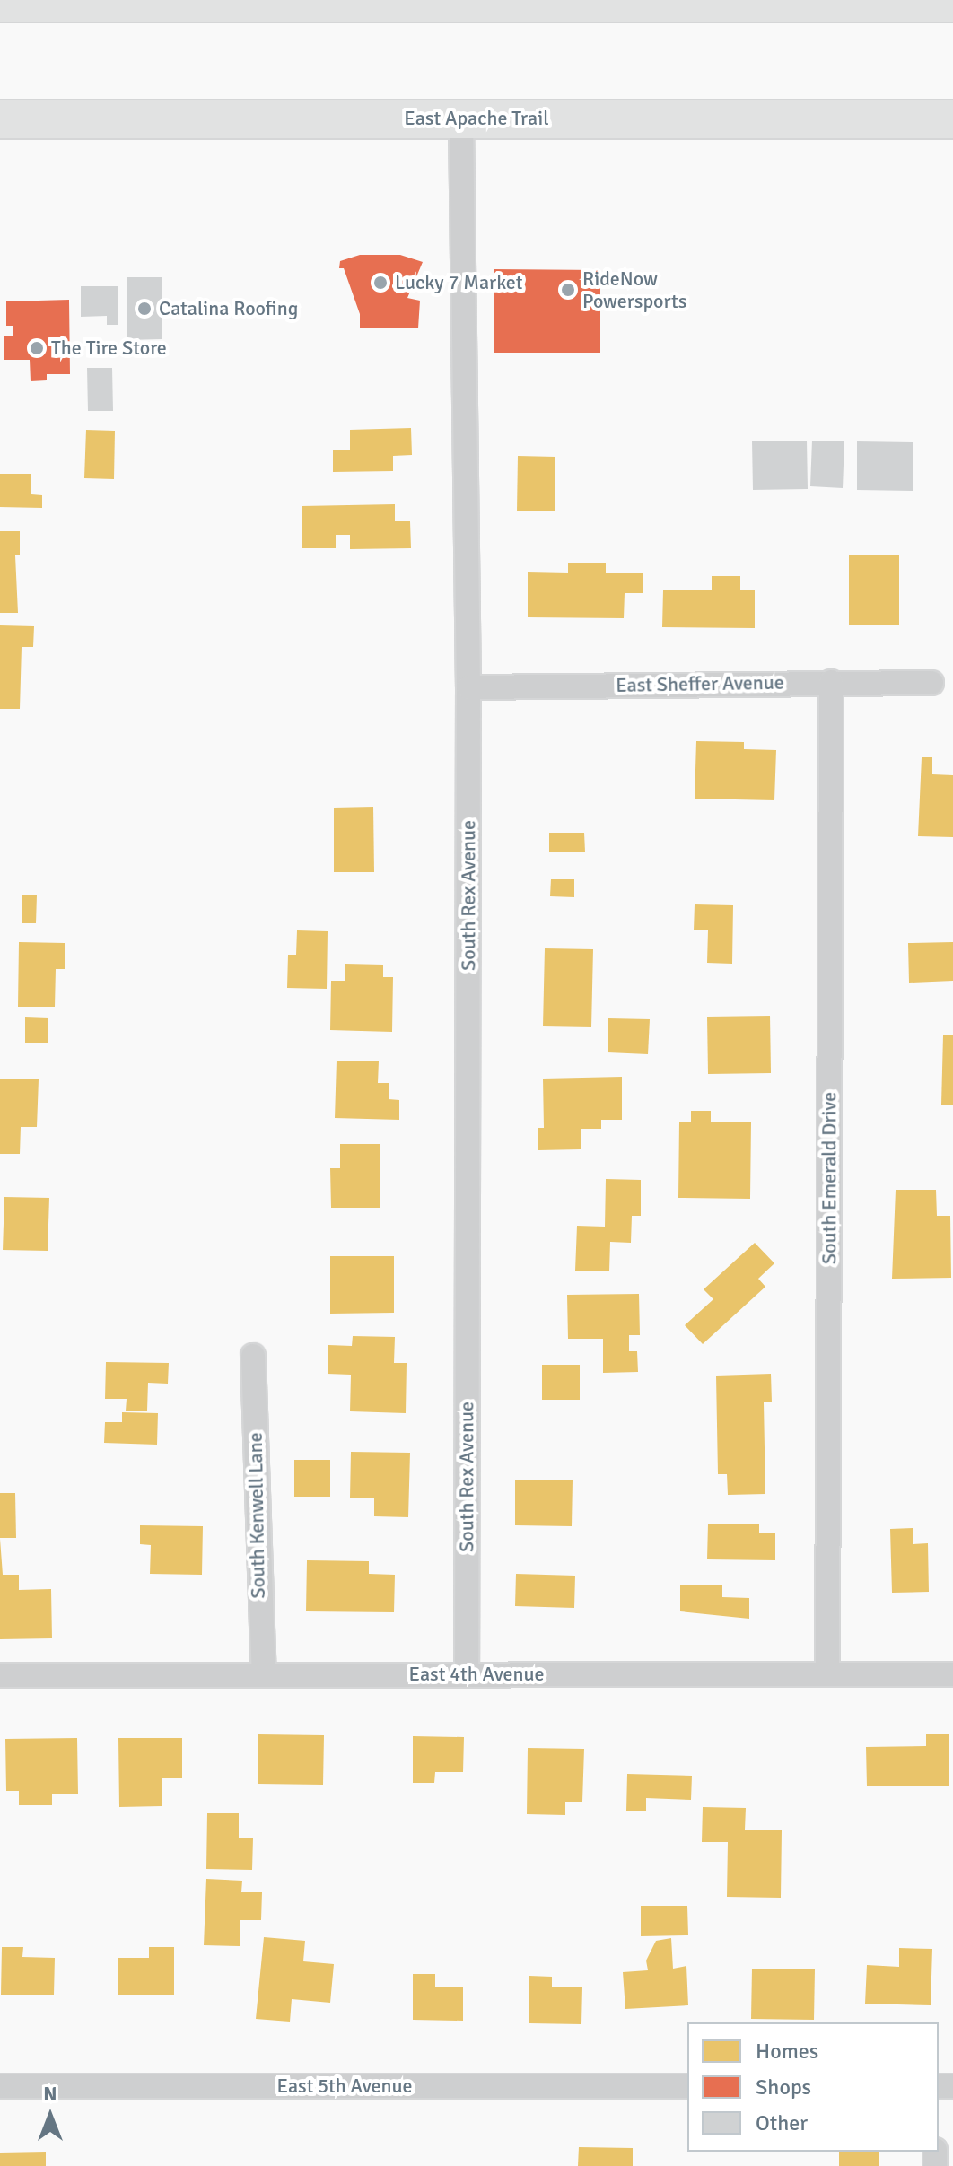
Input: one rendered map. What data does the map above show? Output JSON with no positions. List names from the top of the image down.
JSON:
{
  "streets": {
    "main road": ["East Apache Trail"],
    "street": [
      "East Sheffer Avenue",
      "South Rex Avenue",
      "South Emerald Drive",
      "South Kenwell Lane",
      "East 4th Avenue",
      "East 5th Avenue"
    ]
  },
  "crossings": [
    ["East Apache Trail", "South Rex Avenue"],
    ["East Sheffer Avenue", "South Rex Avenue"],
    ["East Sheffer Avenue", "South Emerald Drive"],
    ["South Rex Avenue", "East 4th Avenue"],
    ["South Emerald Drive", "East 4th Avenue"],
    ["South Kenwell Lane", "East 4th Avenue"]
  ],
  "places": [
    "Lucky 7 Market",
    "RideNow Powersports",
    "Catalina Roofing",
    "The Tire Store"
  ],
  "legend": ["Homes", "Shops", "Other"],
  "north": "top"
}
